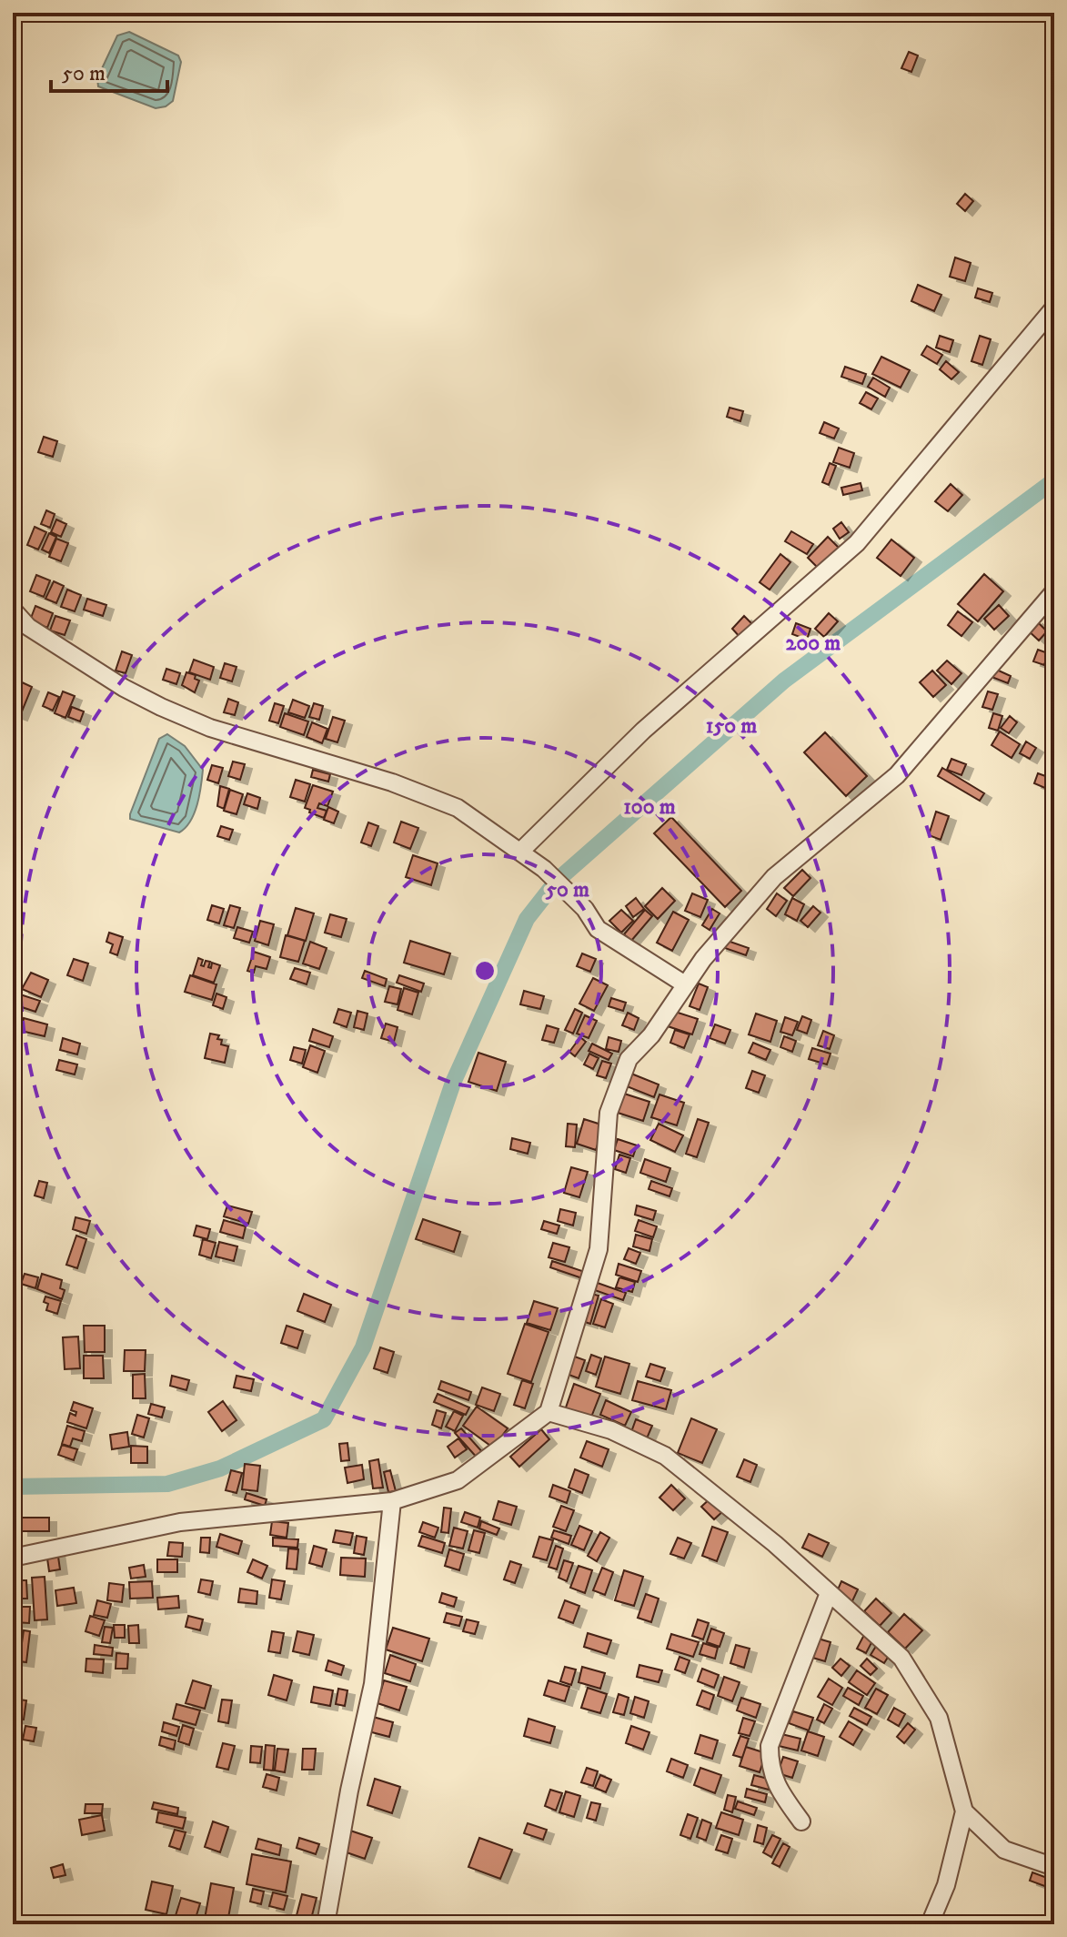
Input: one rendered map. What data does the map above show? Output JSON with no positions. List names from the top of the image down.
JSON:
{
  "scale_bar": "50 m",
  "rings": [
    "200 m",
    "150 m",
    "100 m",
    "50 m"
  ]
}
